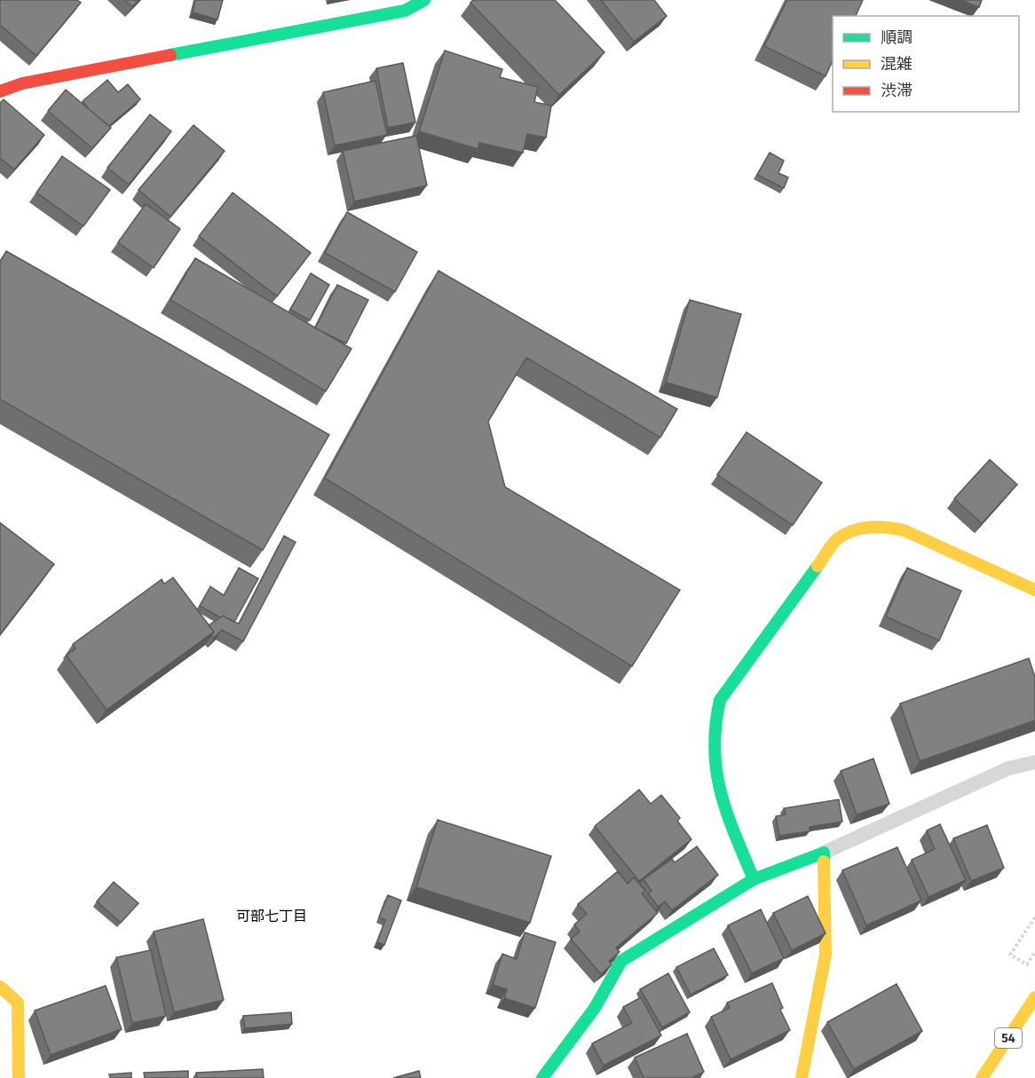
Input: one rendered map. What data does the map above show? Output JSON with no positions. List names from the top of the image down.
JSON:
{
  "streets": {
    "main road": ["54"]
  },
  "districts": ["可部七丁目"],
  "legend": ["順調", "混雑", "渋滞"]
}
